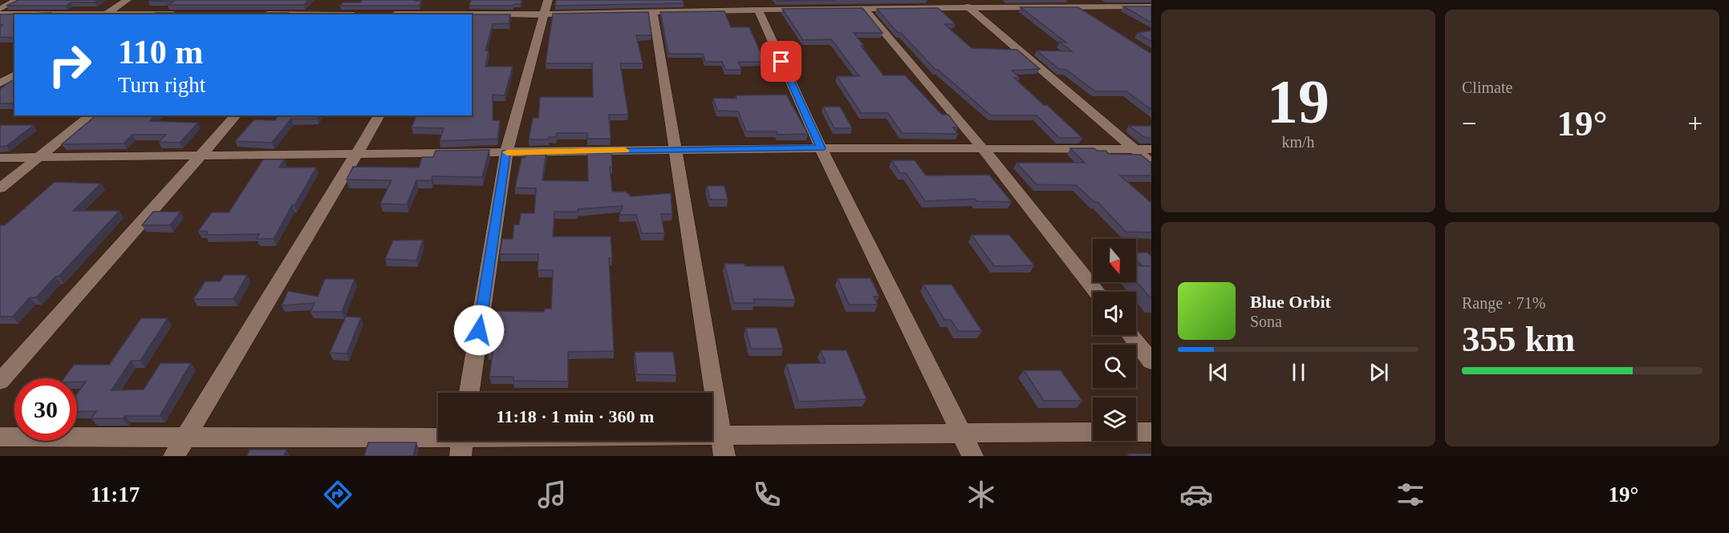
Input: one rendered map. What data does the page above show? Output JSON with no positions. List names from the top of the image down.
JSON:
{
  "north": "bottom",
  "page": {
    "tile": [
      ["19", "km/h"],
      "Climate",
      ["Range · 71%", "355 km"]
    ],
    "turn": ["110 m", "Turn right"],
    "heat": ["−", "19°", "+"],
    "song": ["Blue Orbit", "Sona"],
    "limit": "30",
    "trip": "11:18 · 1 min · 360 m",
    "tabs": ["11:17", "19°"]
  }
}
